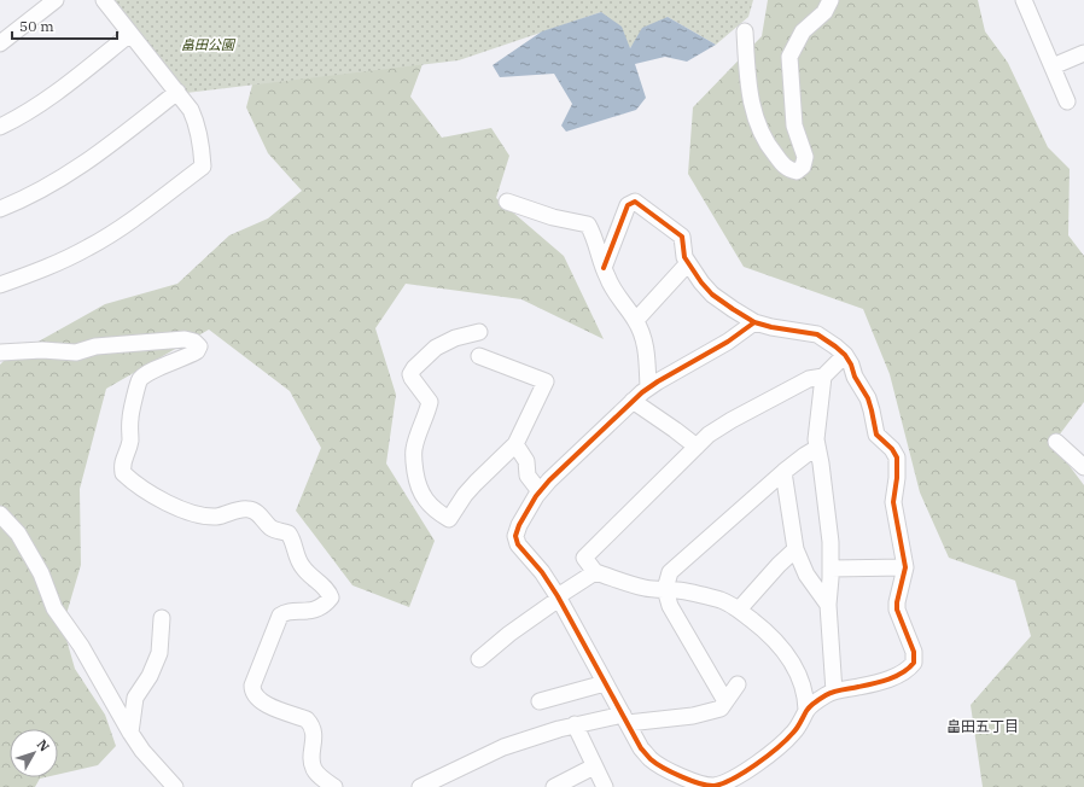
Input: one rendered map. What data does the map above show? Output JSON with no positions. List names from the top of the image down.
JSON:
{
  "districts": ["畠田五丁目"],
  "parks": ["畠田公園"],
  "scale_bar": "50 m",
  "north": "top right"
}
